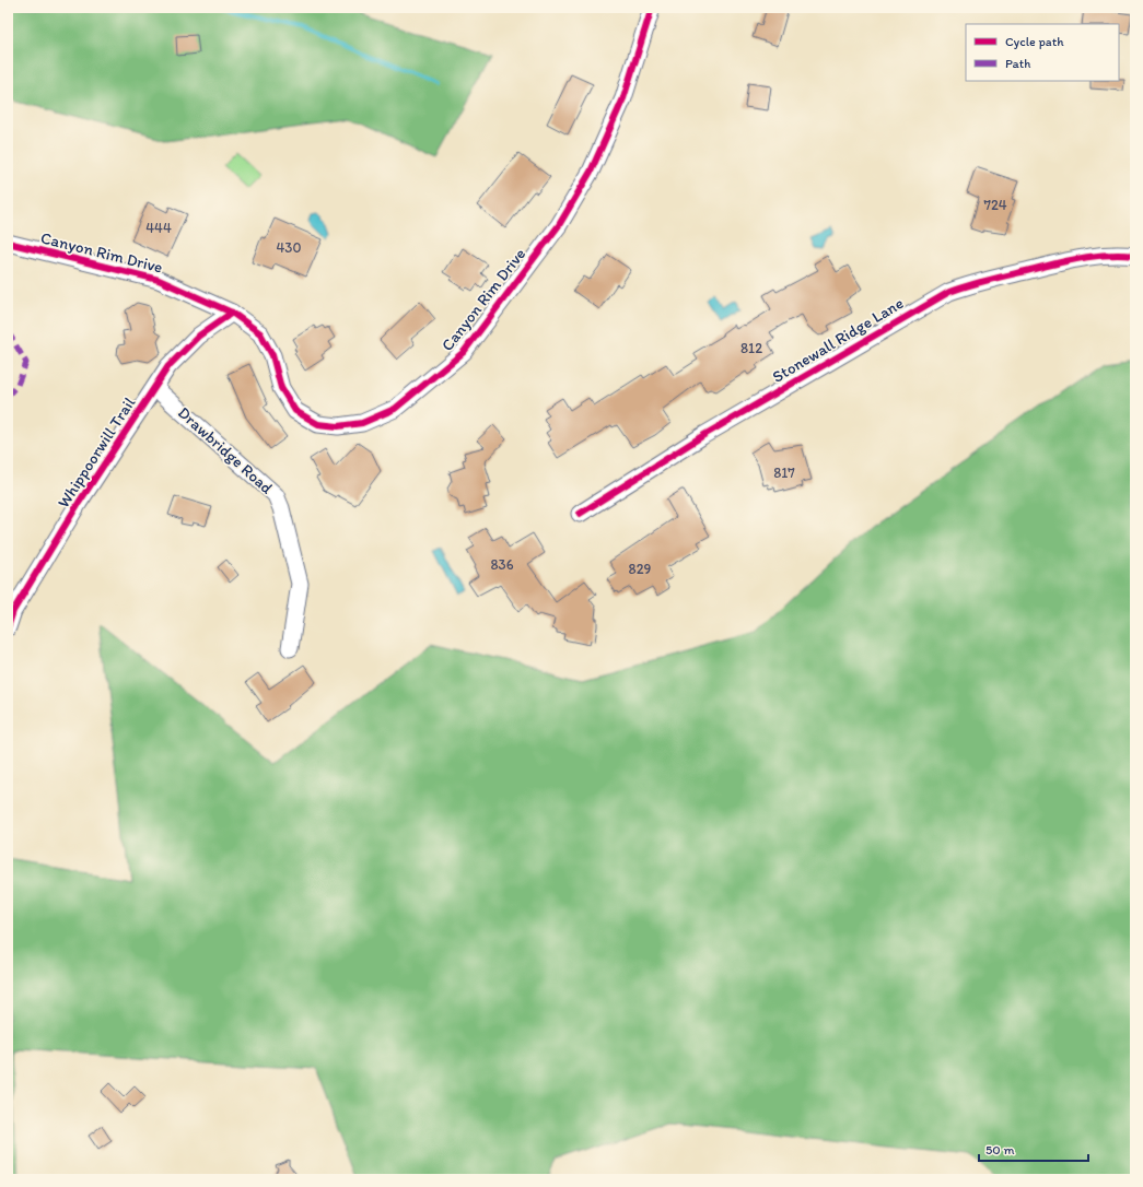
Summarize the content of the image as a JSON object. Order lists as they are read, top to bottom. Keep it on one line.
{"streets":{"street":["Canyon Rim Drive","Stonewall Ridge Lane","Drawbridge Road","Whippoorwill Trail"]},"crossings":[["Canyon Rim Drive","Whippoorwill Trail"],["Drawbridge Road","Whippoorwill Trail"]],"house_numbers":["724","444","430","812","817","836","829"],"legend":["Cycle path","Path"],"scale_bar":"50 m"}
